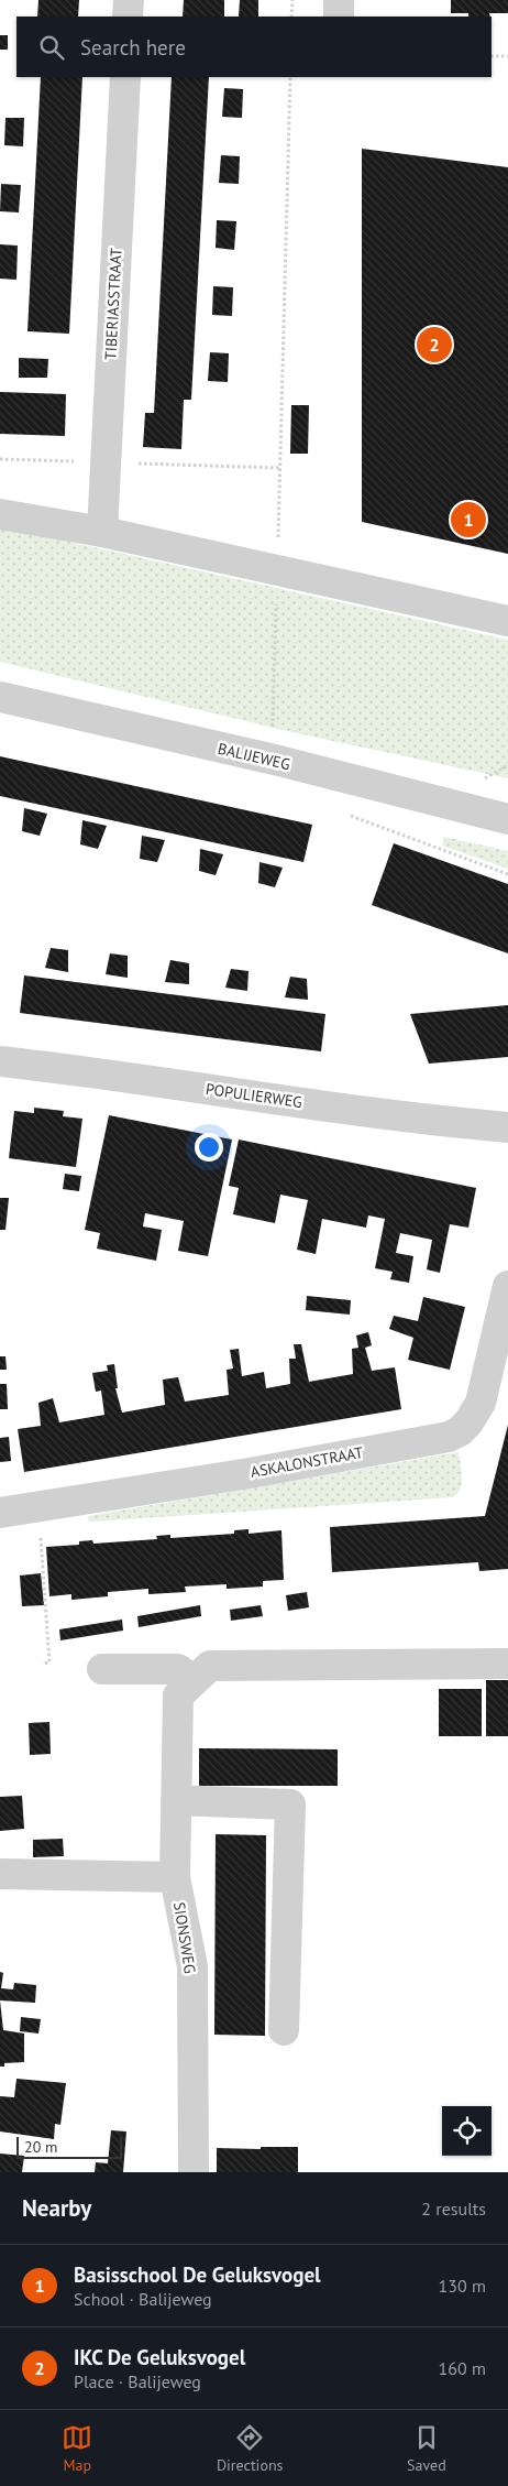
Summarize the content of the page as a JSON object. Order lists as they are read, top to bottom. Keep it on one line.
{"streets":{"street":["TIBERIASSTRAAT","BALIJEWEG","POPULIERWEG","ASKALONSTRAAT","SIONSWEG"]},"scale_bar":"20 m","page":{"search":"Search here","pins":["2","1"],"scale":"20 m","heading":["Nearby","2 results"],"list":[{"mark":"1","name":"Basisschool De Geluksvogel","note":"School · Balijeweg","value":"130 m"},{"mark":"2","name":"IKC De Geluksvogel","note":"Place · Balijeweg","value":"160 m"}],"nav":["Map","Directions","Saved"]}}
